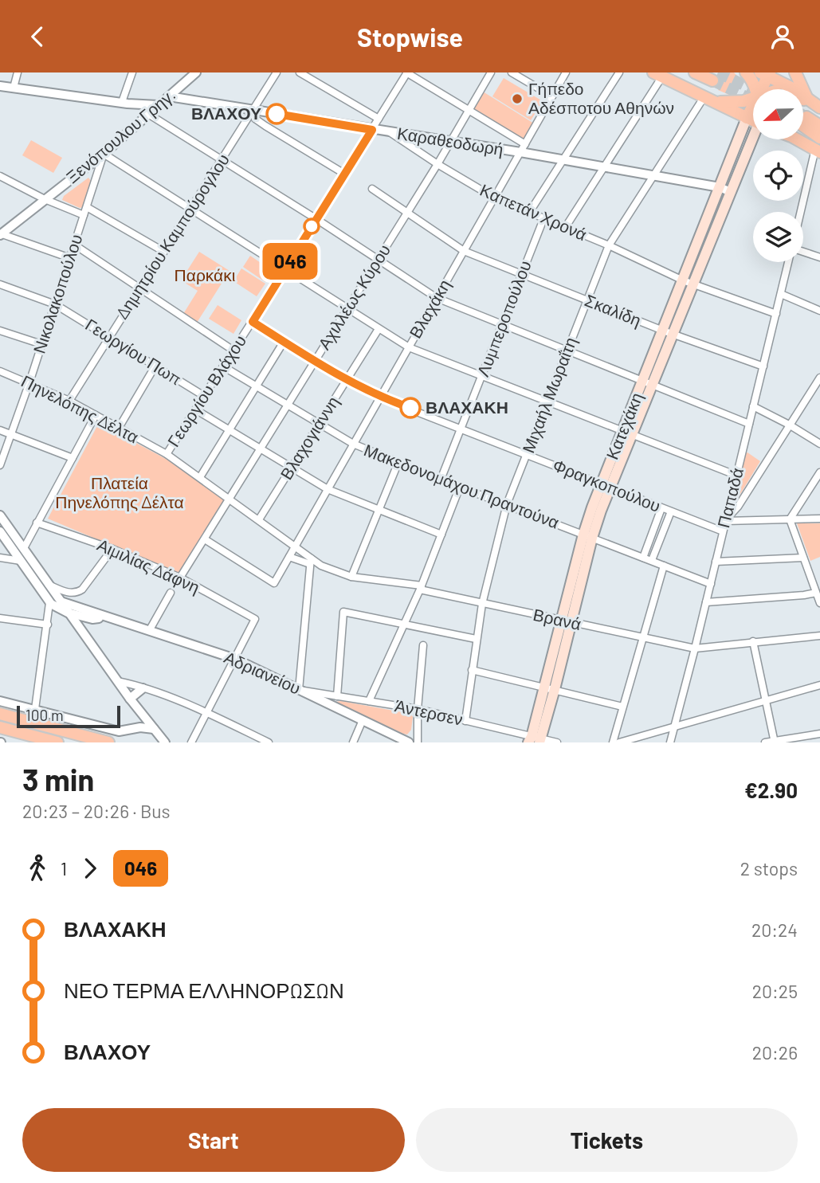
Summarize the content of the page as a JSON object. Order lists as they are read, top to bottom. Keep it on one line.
{"streets":{"main road":["Κατεχάκη"],"street":["Ξενόπουλου Γρηγ.","Καραθεοδωρή","Καπετάν Χρονά","Δημητρίου Καμπούρογλου","Νικολακοπούλου","Αχιλλέως Κύρου","Βλαχάκη","Σκαλίδη","Λυμπεροπούλου","Γεωργίου Πωπ","Γεωργίου Βλάχου","Μιχαήλ Μωραΐτη","Πηνελόπης Δέλτα","Βλαχογιάννη","Φραγκοπούλου","Μακεδονομάχου Πραντούνα","Παπαδά","Αιμιλίας Δάφνη","Βρανά","Αδριανείου","Άντερσεν"]},"crossings":[["Ξενόπουλου Γρηγ.","Καραθεοδωρή"],["Ξενόπουλου Γρηγ.","Νικολακοπούλου"],["Καραθεοδωρή","Καπετάν Χρονά"],["Καραθεοδωρή","Δημητρίου Καμπούρογλου"],["Καραθεοδωρή","Αχιλλέως Κύρου"],["Καραθεοδωρή","Βλαχάκη"],["Καραθεοδωρή","Γεωργίου Βλάχου"],["Καραθεοδωρή","Μιχαήλ Μωραΐτη"],["Καραθεοδωρή","Κατεχάκη"],["Καπετάν Χρονά","Αχιλλέως Κύρου"],["Καπετάν Χρονά","Βλαχάκη"],["Καπετάν Χρονά","Λυμπεροπούλου"],["Καπετάν Χρονά","Μιχαήλ Μωραΐτη"],["Καπετάν Χρονά","Κατεχάκη"],["Δημητρίου Καμπούρογλου","Γεωργίου Πωπ"],["Δημητρίου Καμπούρογλου","Πηνελόπης Δέλτα"],["Νικολακοπούλου","Γεωργίου Πωπ"],["Νικολακοπούλου","Πηνελόπης Δέλτα"],["Αχιλλέως Κύρου","Βλαχάκη"],["Αχιλλέως Κύρου","Σκαλίδη"],["Αχιλλέως Κύρου","Πηνελόπης Δέλτα"],["Αχιλλέως Κύρου","Φραγκοπούλου"],["Αχιλλέως Κύρου","Μακεδονομάχου Πραντούνα"],["Αχιλλέως Κύρου","Αιμιλίας Δάφνη"],["Βλαχάκη","Σκαλίδη"],["Βλαχάκη","Πηνελόπης Δέλτα"],["Βλαχάκη","Φραγκοπούλου"],["Βλαχάκη","Μακεδονομάχου Πραντούνα"],["Βλαχάκη","Βρανά"],["Σκαλίδη","Λυμπεροπούλου"],["Σκαλίδη","Μιχαήλ Μωραΐτη"],["Σκαλίδη","Κατεχάκη"],["Σκαλίδη","Παπαδά"],["Λυμπεροπούλου","Φραγκοπούλου"],["Λυμπεροπούλου","Μακεδονομάχου Πραντούνα"],["Γεωργίου Πωπ","Γεωργίου Βλάχου"],["Γεωργίου Βλάχου","Πηνελόπης Δέλτα"],["Γεωργίου Βλάχου","Φραγκοπούλου"],["Γεωργίου Βλάχου","Μακεδονομάχου Πραντούνα"],["Μιχαήλ Μωραΐτη","Φραγκοπούλου"],["Μιχαήλ Μωραΐτη","Μακεδονομάχου Πραντούνα"],["Μιχαήλ Μωραΐτη","Βρανά"],["Μιχαήλ Μωραΐτη","Άντερσεν"],["Πηνελόπης Δέλτα","Βλαχογιάννη"],["Πηνελόπης Δέλτα","Βρανά"],["Κατεχάκη","Φραγκοπούλου"],["Κατεχάκη","Μακεδονομάχου Πραντούνα"],["Κατεχάκη","Βρανά"],["Κατεχάκη","Άντερσεν"],["Βλαχογιάννη","Φραγκοπούλου"],["Βλαχογιάννη","Μακεδονομάχου Πραντούνα"],["Φραγκοπούλου","Παπαδά"],["Μακεδονομάχου Πραντούνα","Παπαδά"],["Παπαδά","Βρανά"],["Αιμιλίας Δάφνη","Αδριανείου"],["Αδριανείου","Άντερσεν"]],"parks":["Παρκάκι","Πλατεία Πηνελόπης Δέλτα"],"places":["Γήπεδο Αδέσποτου Αθηνών","ΒΛΑΧΟΥ","ΒΛΑΧΑΚΗ"],"lines":["bus line 046"],"scale_bar":"100 m","north":"left","page":{"header":"Stopwise","on_map":"046","scale":"100 m","heading":["3 min","20:23 – 20:26 · Bus","€2.90"],"legs":["1","046","2 stops"],"list":[{"name":"ΒΛΑΧΑΚΗ","value":"20:24"},{"name":"ΝΕΟ ΤΕΡΜΑ ΕΛΛΗΝΟΡΩΣΩΝ","value":"20:25"},{"name":"ΒΛΑΧΟΥ","value":"20:26"}],"buttons":["Start","Tickets"]}}
